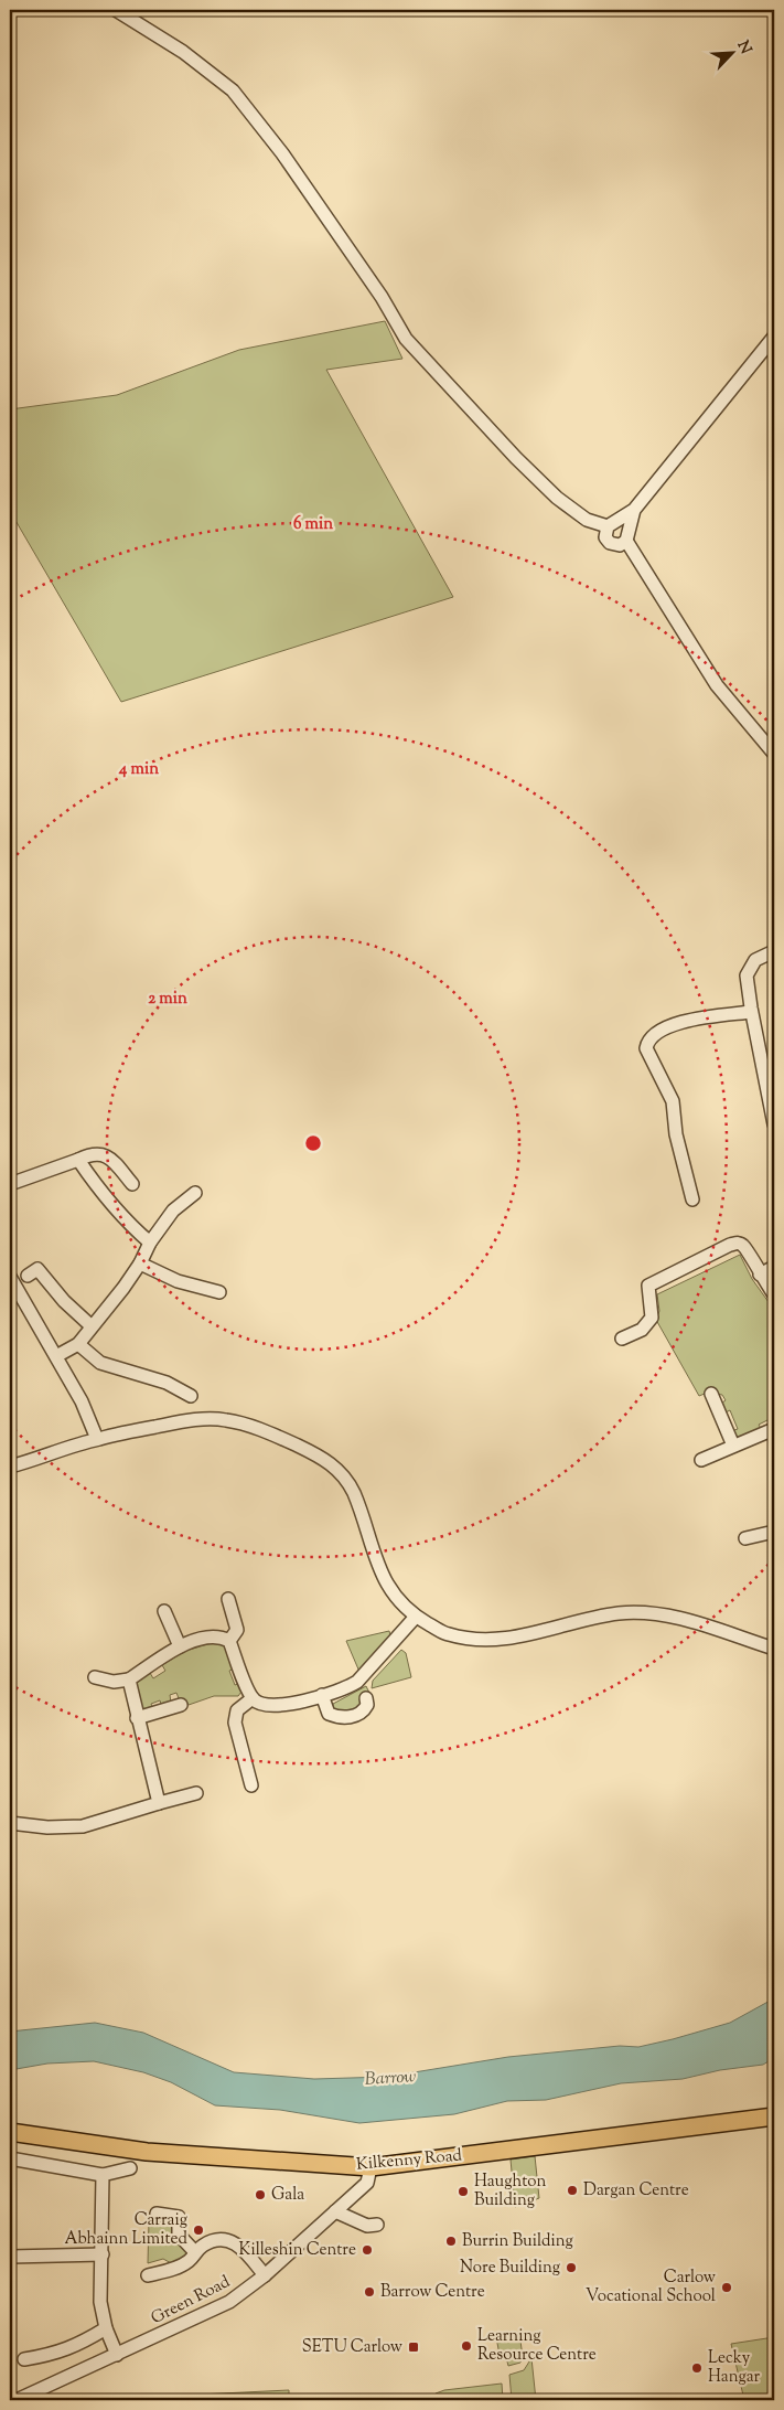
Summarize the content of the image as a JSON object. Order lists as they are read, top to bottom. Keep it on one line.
{"streets":{"main road":["Kilkenny Road"],"street":["Green Road"]},"crossings":[["Kilkenny Road","Green Road"]],"water":["Barrow"],"places":{"other":["Dargan Centre","Haughton Building","Gala","Carraig Abhainn Limited","Burrin Building","Killeshin Centre","Nore Building","Carlow Vocational School","Barrow Centre","Learning Resource Centre","Lecky Hangar"],"transit":["SETU Carlow"]},"north":"top right","rings":["6 min","4 min","2 min"]}
